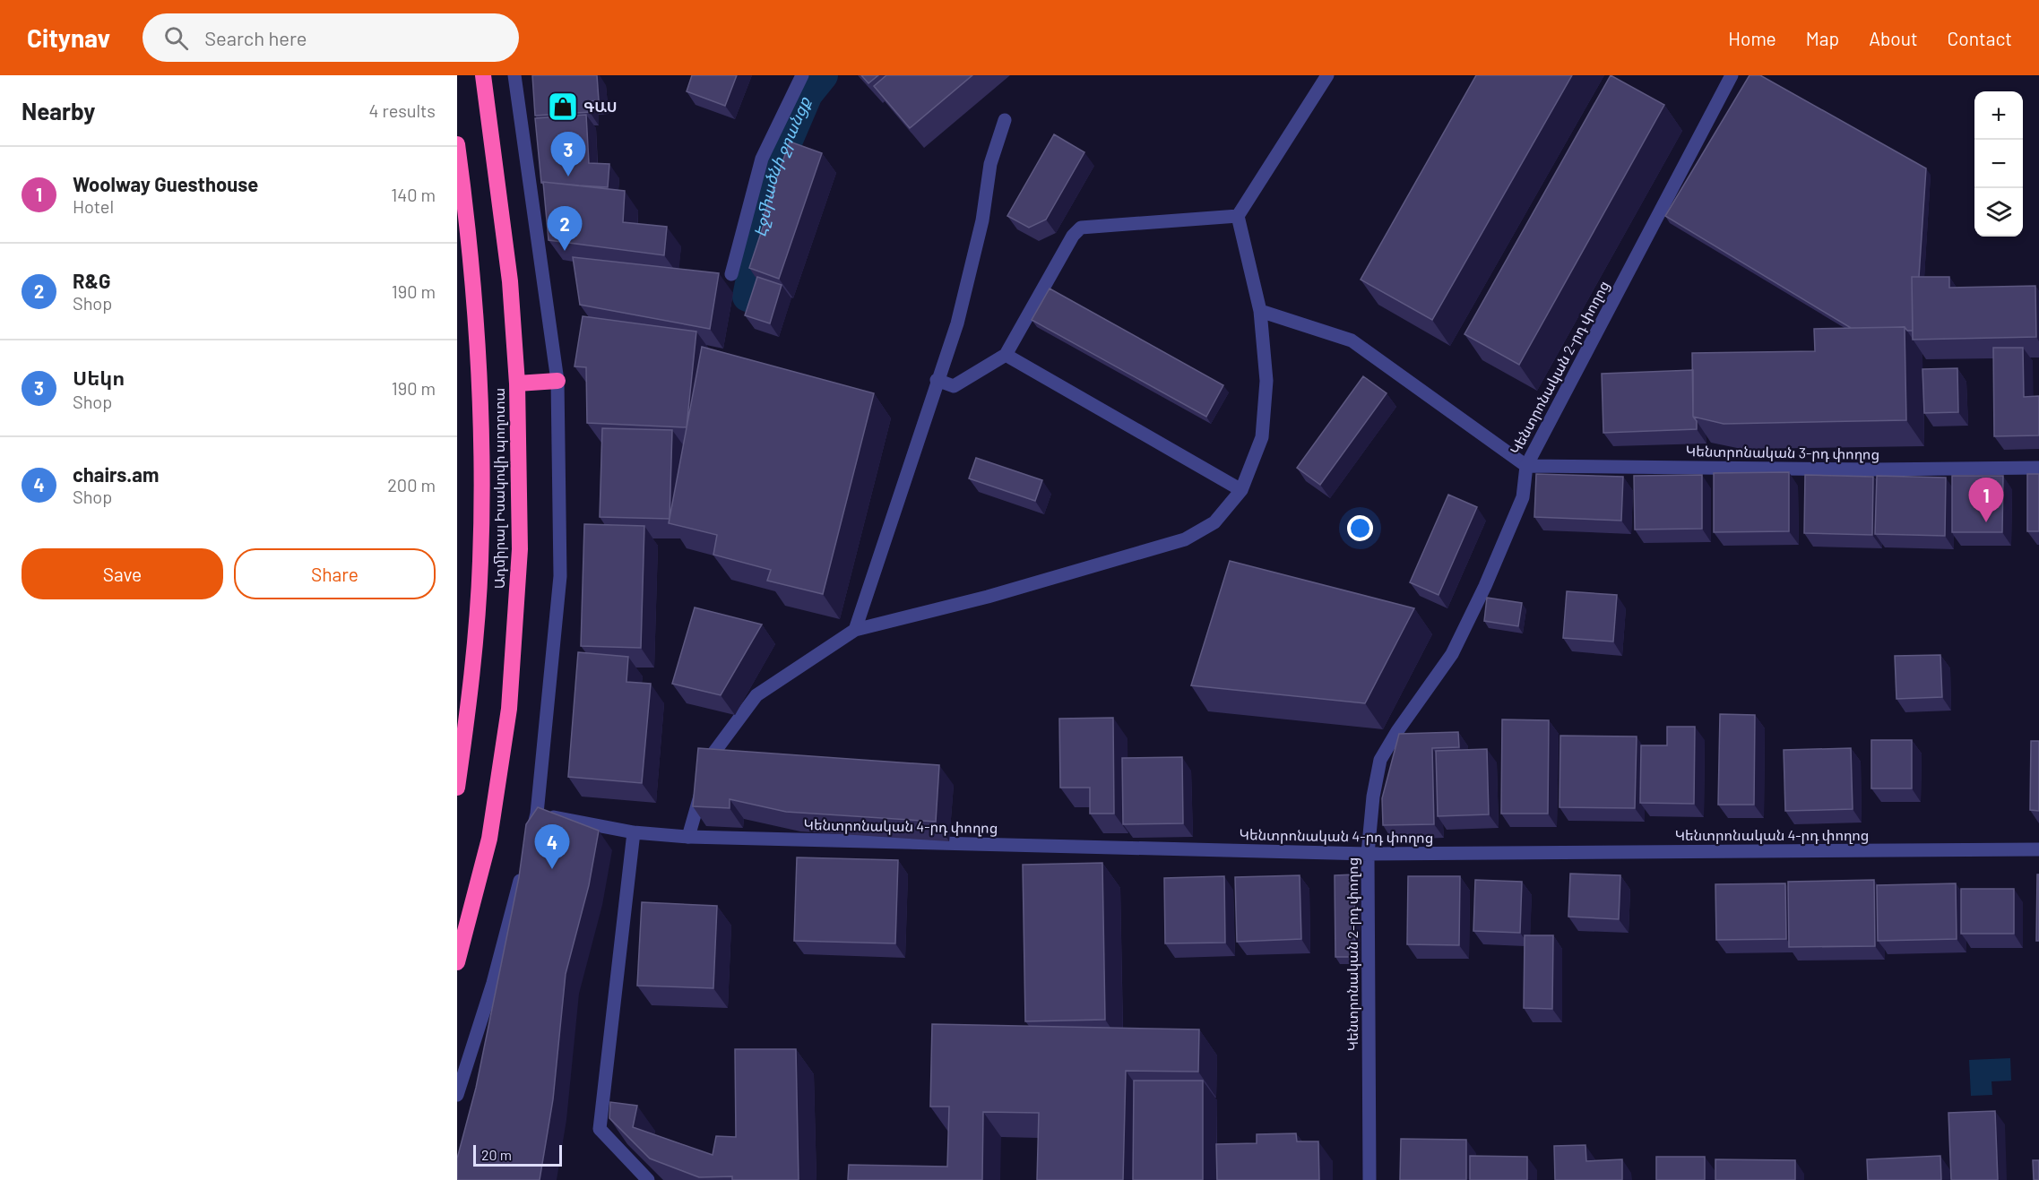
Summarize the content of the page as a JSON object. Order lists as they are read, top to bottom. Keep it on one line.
{"streets":{"highway":["Ադմիրալ Իսակովի պողոտա"],"street":["Կենտրոնական 2-րդ փողոց","Կենտրոնական 3-րդ փողոց","Կենտրոնական 4-րդ փողոց"]},"crossings":[["Կենտրոնական 2-րդ փողոց","Կենտրոնական 3-րդ փողոց"],["Կենտրոնական 2-րդ փողոց","Կենտրոնական 4-րդ փողոց"]],"water":["Էջմիածնի ջրանցք"],"places":{"shop":["ԳԱՍ"]},"scale_bar":"20 m","page":{"header":"Citynav","search":"Search here","nav":["Home","Map","About","Contact"],"heading":["Nearby","4 results"],"map_buttons":["+","−"],"pins":["3","2","1","4"],"list":[{"mark":"1","name":"Woolway Guesthouse","note":"Hotel","value":"140 m"},{"mark":"2","name":"R&G","note":"Shop","value":"190 m"},{"mark":"3","name":"Սեկո","note":"Shop","value":"190 m"},{"mark":"4","name":"chairs.am","note":"Shop","value":"200 m"}],"buttons":["Save","Share"],"scale":"20 m"}}
